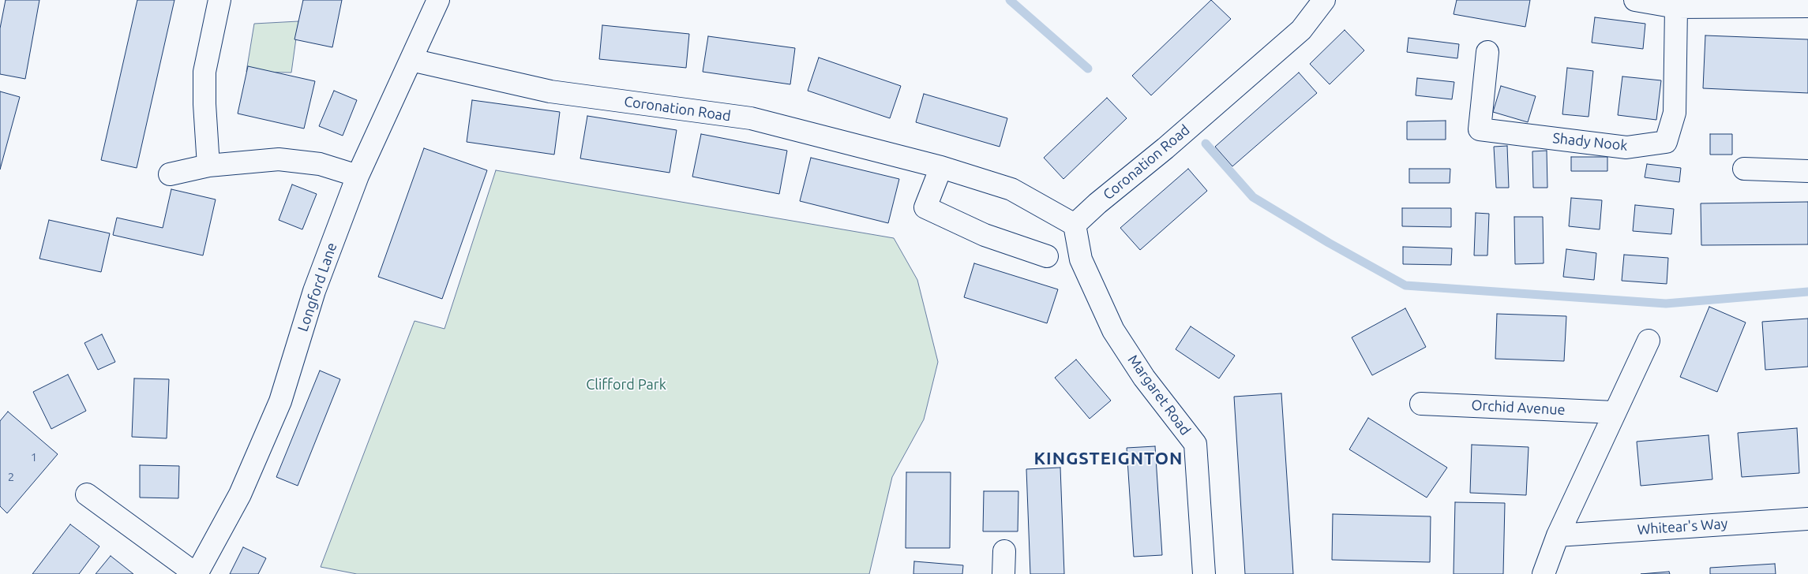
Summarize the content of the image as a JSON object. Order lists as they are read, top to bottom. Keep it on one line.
{"streets":{"street":["Coronation Road","Shady Nook","Longford Lane","Margaret Road","Orchid Avenue","Whitear's Way"]},"crossings":[["Coronation Road","Longford Lane"],["Coronation Road","Margaret Road"]],"districts":["KINGSTEIGNTON"],"parks":["Clifford Park"],"house_numbers":["1","2"]}
